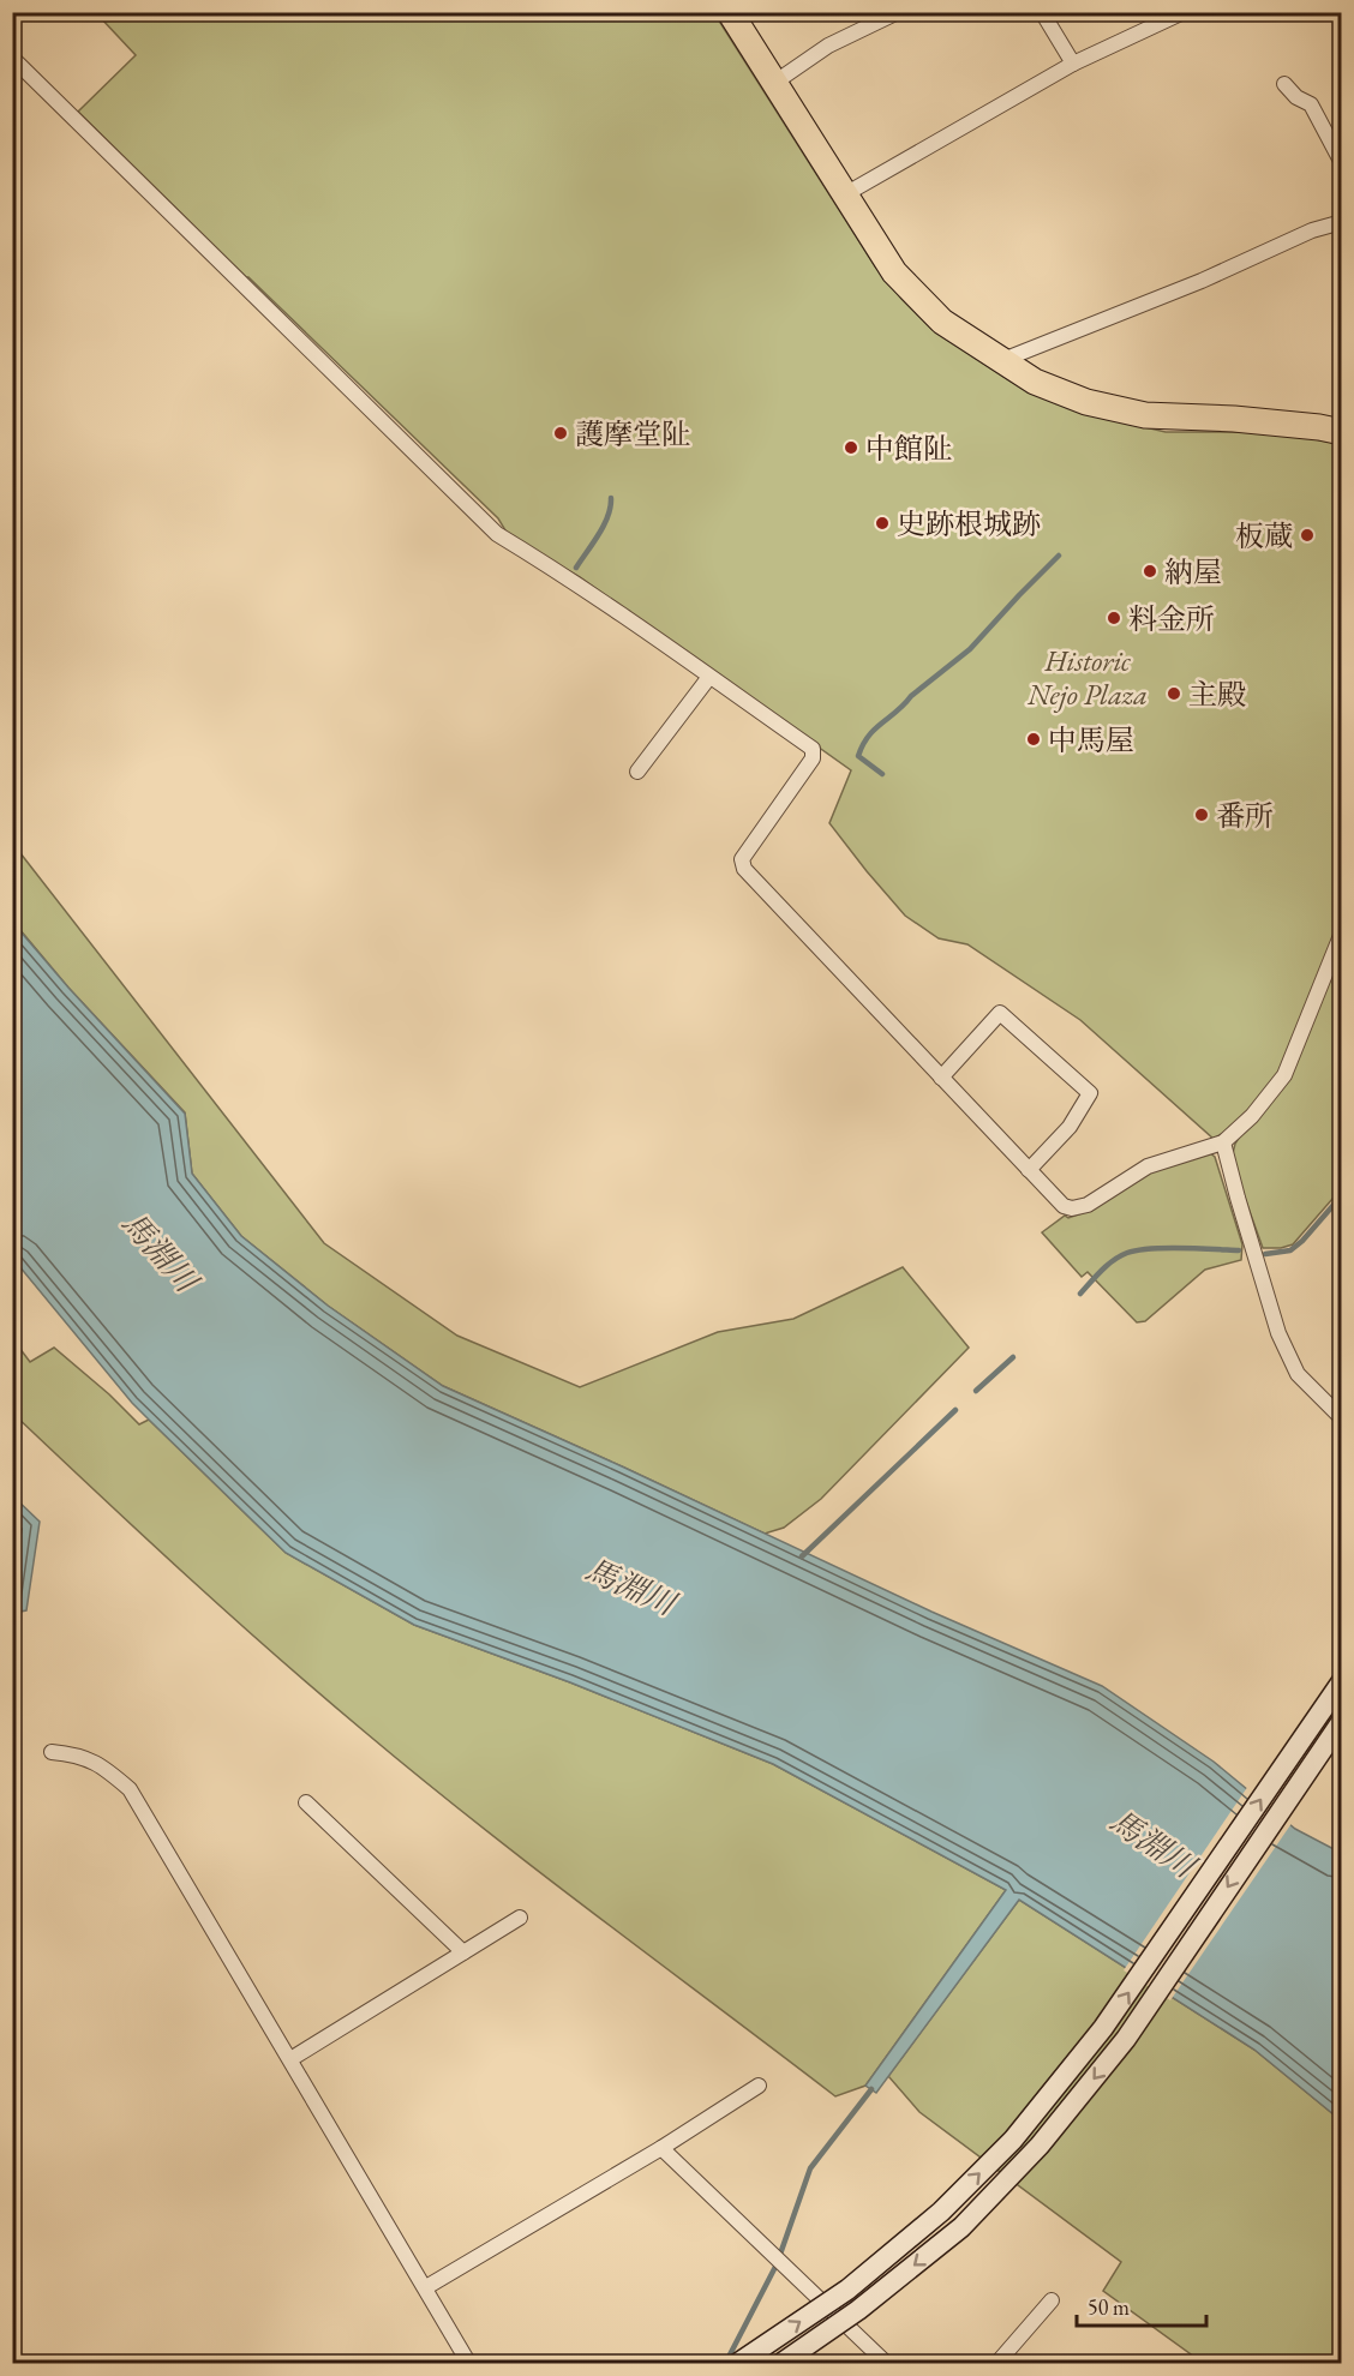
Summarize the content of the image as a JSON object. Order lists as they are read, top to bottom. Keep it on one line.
{"water":["馬淵川"],"parks":["Historic Nejo Plaza"],"places":["護摩堂阯","中館阯","史跡根城跡","板蔵","納屋","料金所","主殿","中馬屋","番所"],"scale_bar":"50 m"}
